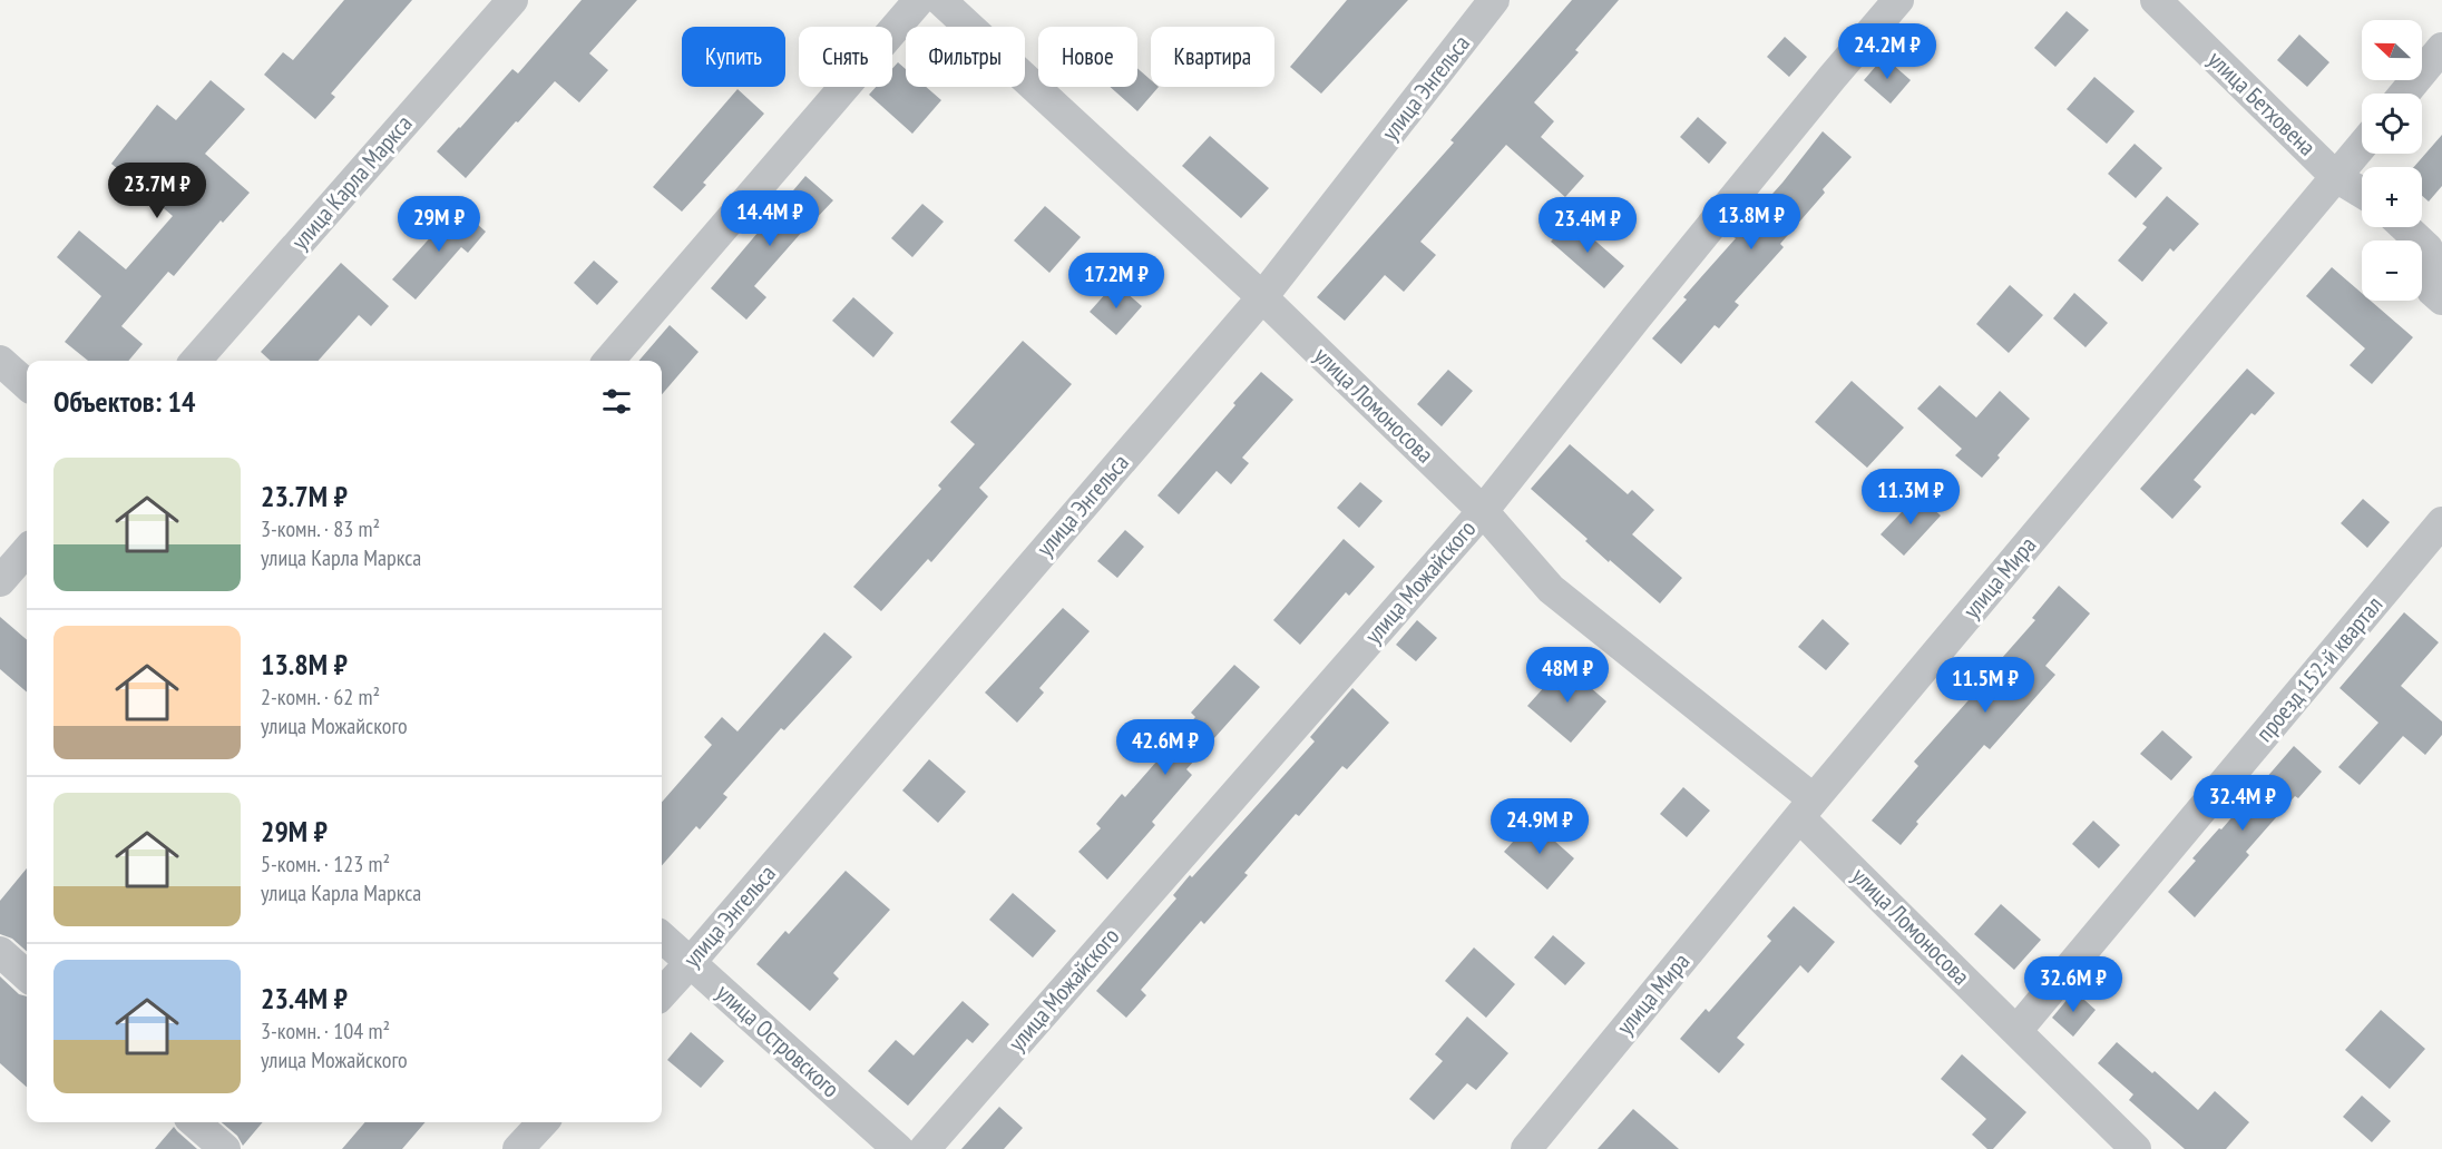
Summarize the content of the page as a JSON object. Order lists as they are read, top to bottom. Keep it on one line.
{"streets":{"street":["улица Энгельса","улица Бетховена","улица Карла Маркса","улица Ломоносова","улица Мира","улица Можайского","проезд 152-й квартал","улица Островского"]},"crossings":[["улица Энгельса","улица Ломоносова"],["улица Энгельса","улица Островского"],["улица Бетховена","улица Мира"],["улица Ломоносова","улица Мира"],["улица Ломоносова","улица Можайского"],["улица Ломоносова","проезд 152-й квартал"]],"north":"left","page":{"map_buttons":["+","−"],"price":["24.2M ₽","23.7M ₽","14.4M ₽","13.8M ₽","29M ₽","23.4M ₽","17.2M ₽","11.3M ₽","48M ₽","11.5M ₽","42.6M ₽","32.4M ₽","24.9M ₽","32.6M ₽"],"chip":["Купить","Снять","Фильтры","Новое","Квартира"],"heading":"Объектов: 14","list":[{"name":"23.7M ₽","note":"3-комн. · 83 m² · улица Карла Маркса"},{"name":"13.8M ₽","note":"2-комн. · 62 m² · улица Можайского"},{"name":"29M ₽","note":"5-комн. · 123 m² · улица Карла Маркса"},{"name":"23.4M ₽","note":"3-комн. · 104 m² · улица Можайского"}]}}
